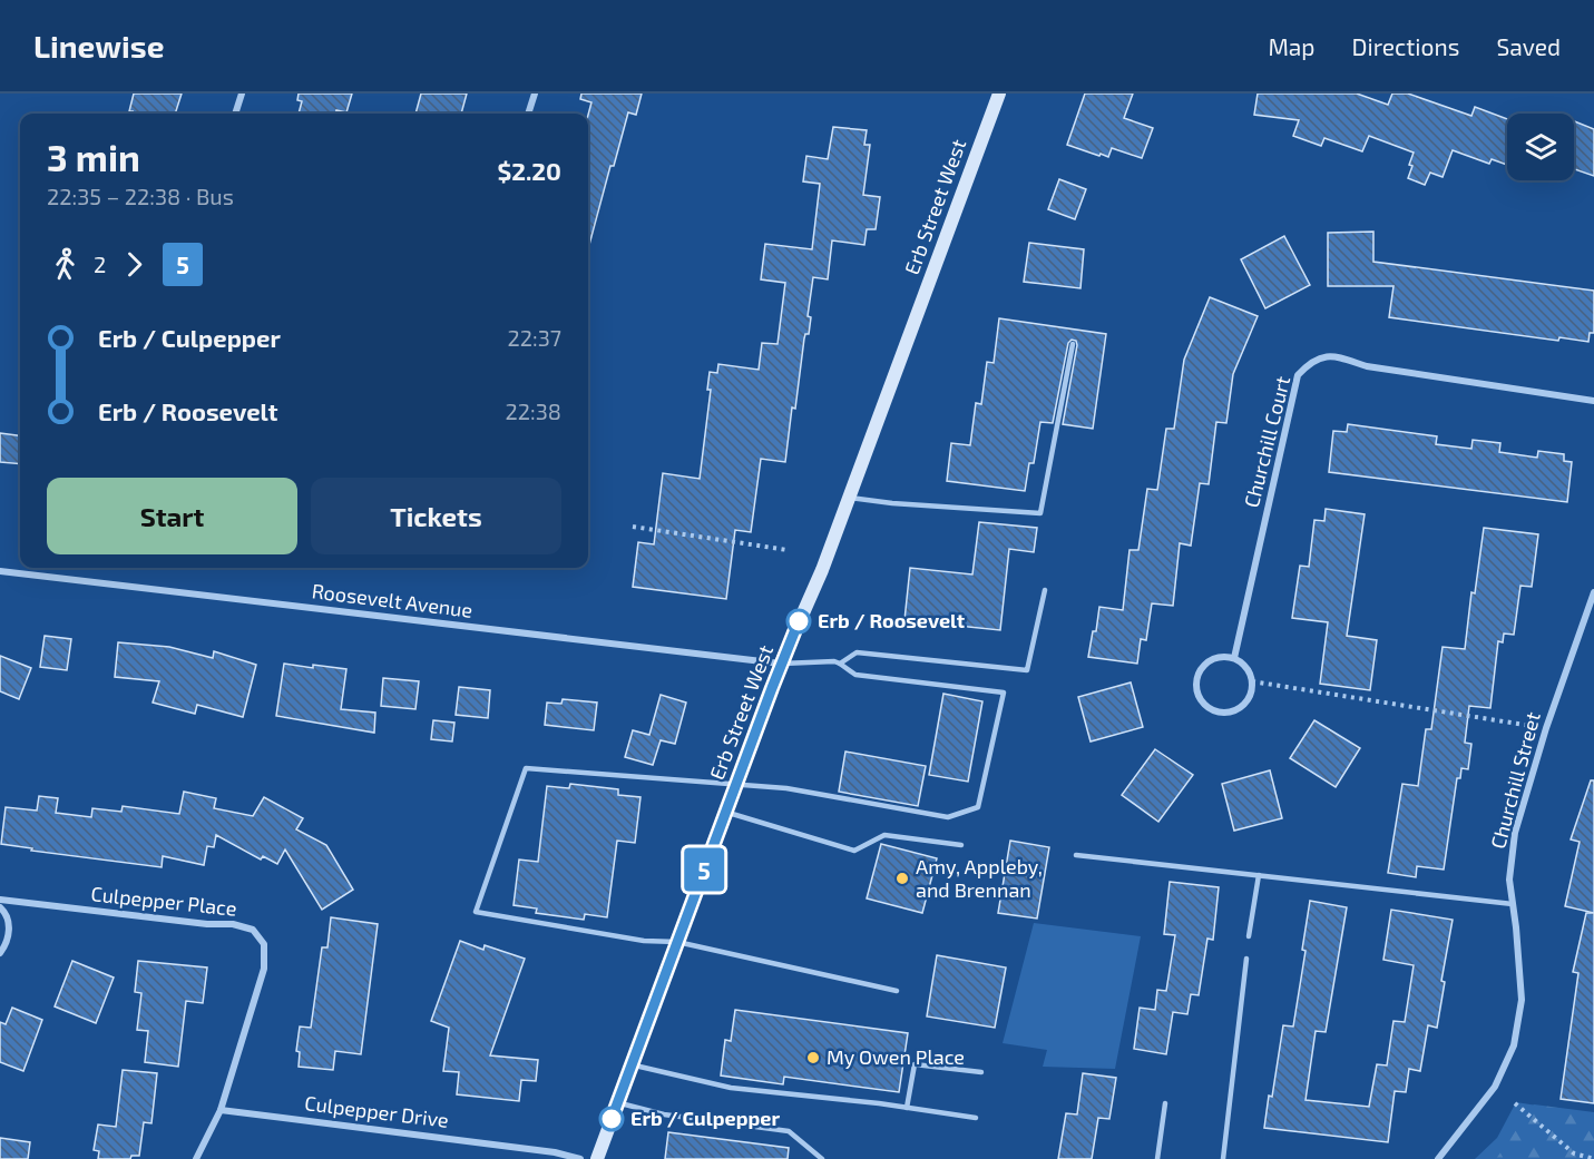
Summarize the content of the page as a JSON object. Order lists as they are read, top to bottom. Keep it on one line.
{"streets":{"main road":["Erb Street West"],"street":["Churchill Court","Roosevelt Avenue","Churchill Street","Culpepper Place","Culpepper Drive"]},"crossings":[["Erb Street West","Roosevelt Avenue"],["Culpepper Place","Culpepper Drive"]],"places":["Erb / Roosevelt","Amy, Appleby, and Brennan","My Owen Place","Erb / Culpepper"],"lines":["bus line 5"],"page":{"header":"Linewise","nav":["Map","Directions","Saved"],"on_map":"5","heading":["3 min","22:35 – 22:38 · Bus","$2.20"],"legs":["2","5"],"list":[{"name":"Erb / Culpepper","value":"22:37"},{"name":"Erb / Roosevelt","value":"22:38"}],"buttons":["Start","Tickets"]}}
